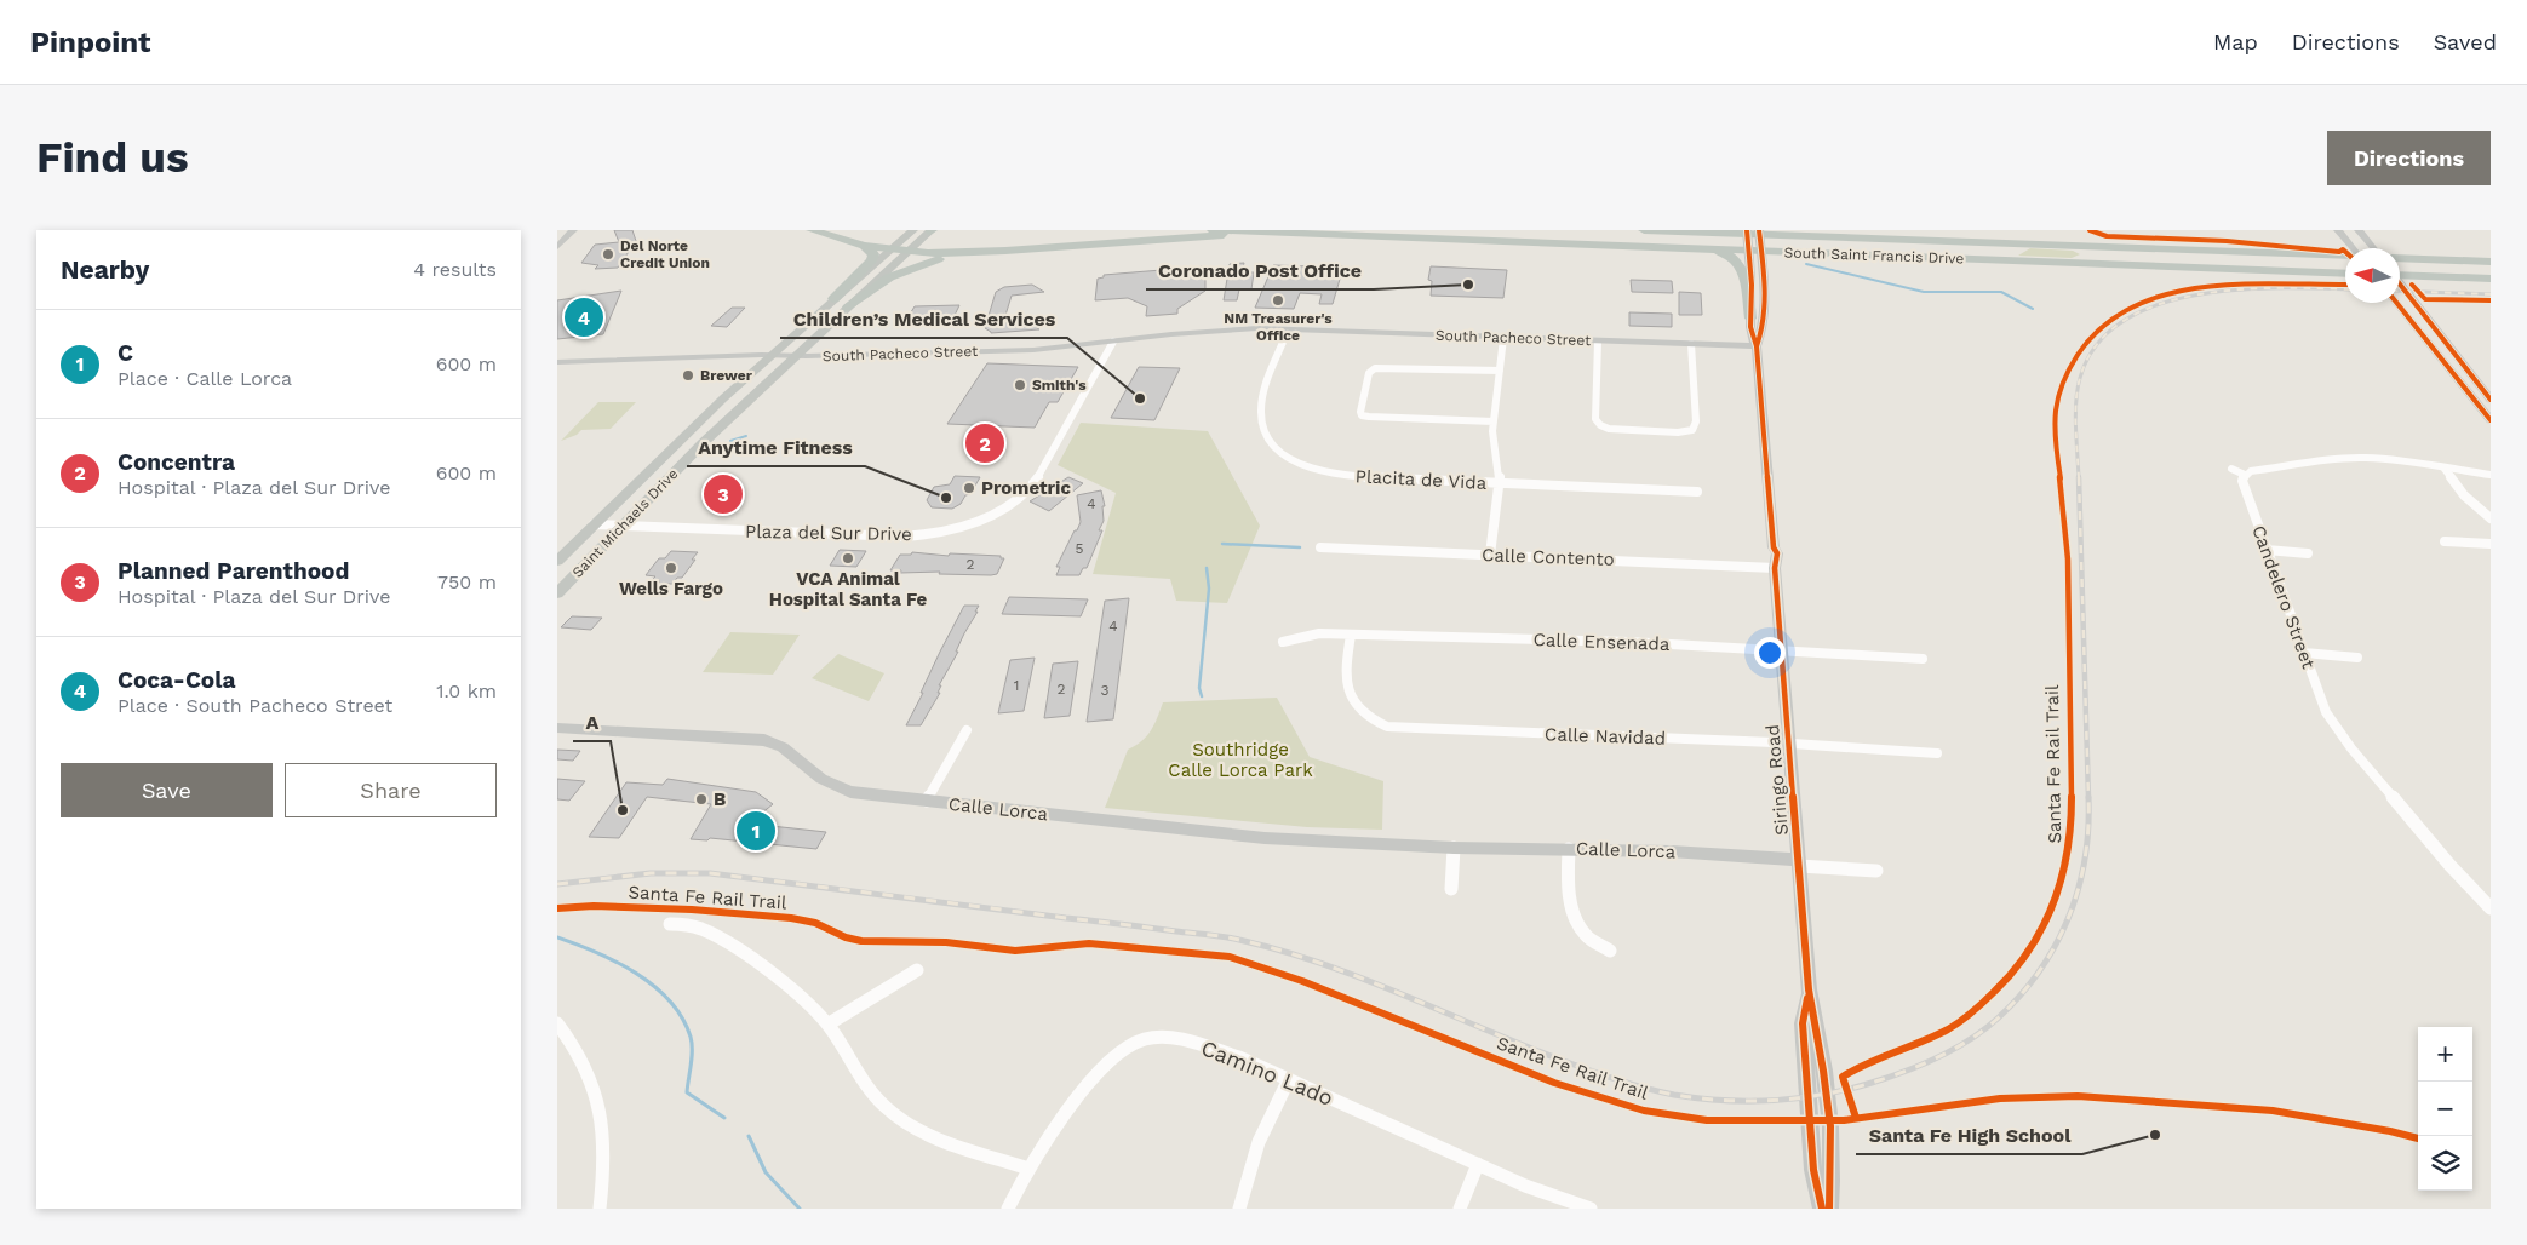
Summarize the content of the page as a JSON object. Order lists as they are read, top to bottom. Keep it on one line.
{"streets":{"highway":["South Saint Francis Drive"],"main road":["Saint Michaels Drive"],"street":["South Pacheco Street","Placita de Vida","Plaza del Sur Drive","Calle Contento","Candelero Street","Calle Ensenada","Calle Navidad","Siringo Road","Calle Lorca","Camino Lado"],"cycle path":["Santa Fe Rail Trail"]},"crossings":[["South Saint Francis Drive","Siringo Road"],["South Pacheco Street","Placita de Vida"],["South Pacheco Street","Saint Michaels Drive"],["South Pacheco Street","Plaza del Sur Drive"],["South Pacheco Street","Siringo Road"],["Saint Michaels Drive","Plaza del Sur Drive"],["Calle Contento","Siringo Road"],["Calle Ensenada","Calle Navidad"],["Calle Ensenada","Siringo Road"],["Calle Navidad","Siringo Road"],["Siringo Road","Calle Lorca"]],"parks":["Southridge Calle Lorca Park"],"places":["Del Norte Credit Union","Coronado Post Office","NM Treasurer's Office","Brewer","Smith's","Children’s Medical Services","Prometric","Anytime Fitness","VCA Animal Hospital Santa Fe","Wells Fargo","B","A","Santa Fe High School"],"house_numbers":["4","5","2","4","1","2","3"],"north":"left","page":{"header":"Pinpoint","nav":["Map","Directions","Saved"],"buttons":["Directions",["Save","Share"]],"title":"Find us","heading":["Nearby","4 results"],"pins":["4","2","3","1"],"list":[{"mark":"1","name":"C","note":"Place · Calle Lorca","value":"600 m"},{"mark":"2","name":"Concentra","note":"Hospital · Plaza del Sur Drive","value":"600 m"},{"mark":"3","name":"Planned Parenthood","note":"Hospital · Plaza del Sur Drive","value":"750 m"},{"mark":"4","name":"Coca-Cola","note":"Place · South Pacheco Street","value":"1.0 km"}],"map_buttons":["+","−"]}}
